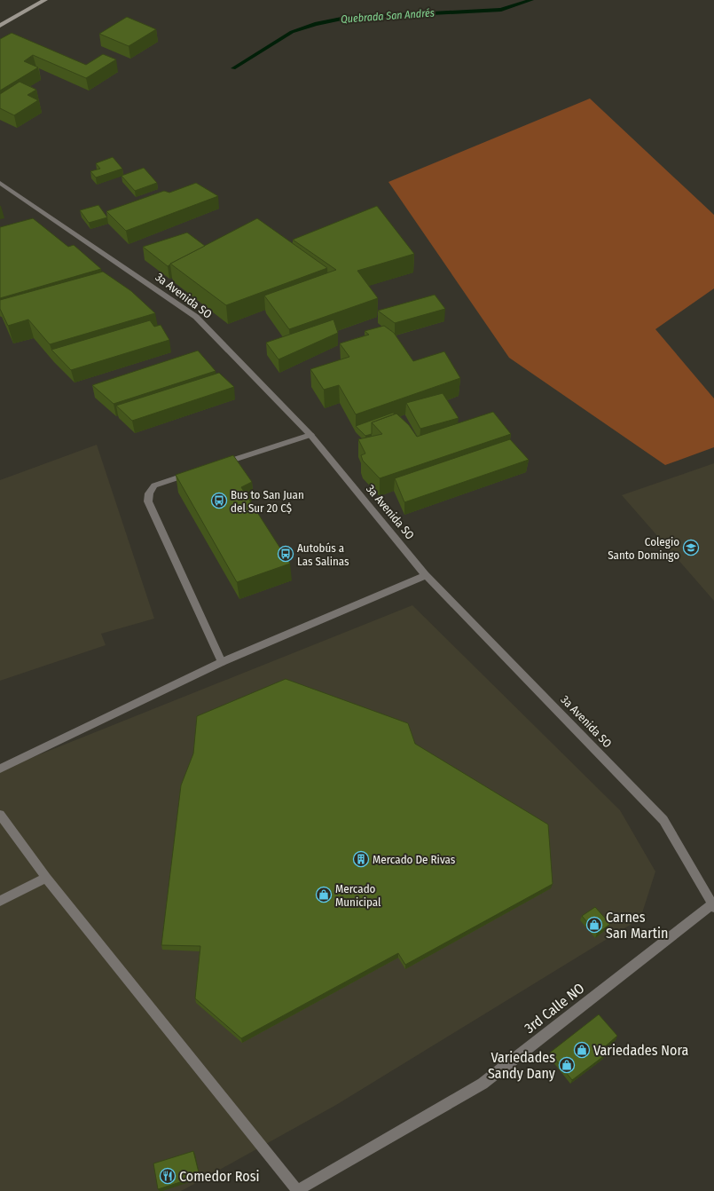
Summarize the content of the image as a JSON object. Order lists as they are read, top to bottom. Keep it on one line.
{"streets":{"street":["3a Avenida SO","3rd Calle NO"]},"crossings":[["3a Avenida SO","3rd Calle NO"]],"water":["Quebrada San Andrés"],"places":{"bus stop":["Bus to San Juan del Sur 20 C$","Autobús a Las Salinas"],"school or university":["Colegio Santo Domingo"],"building":["Mercado De Rivas"],"shop":["Mercado Municipal","Carnes San Martin","Variedades Nora","Variedades Sandy Dany"],"restaurant":["Comedor Rosi"]}}
